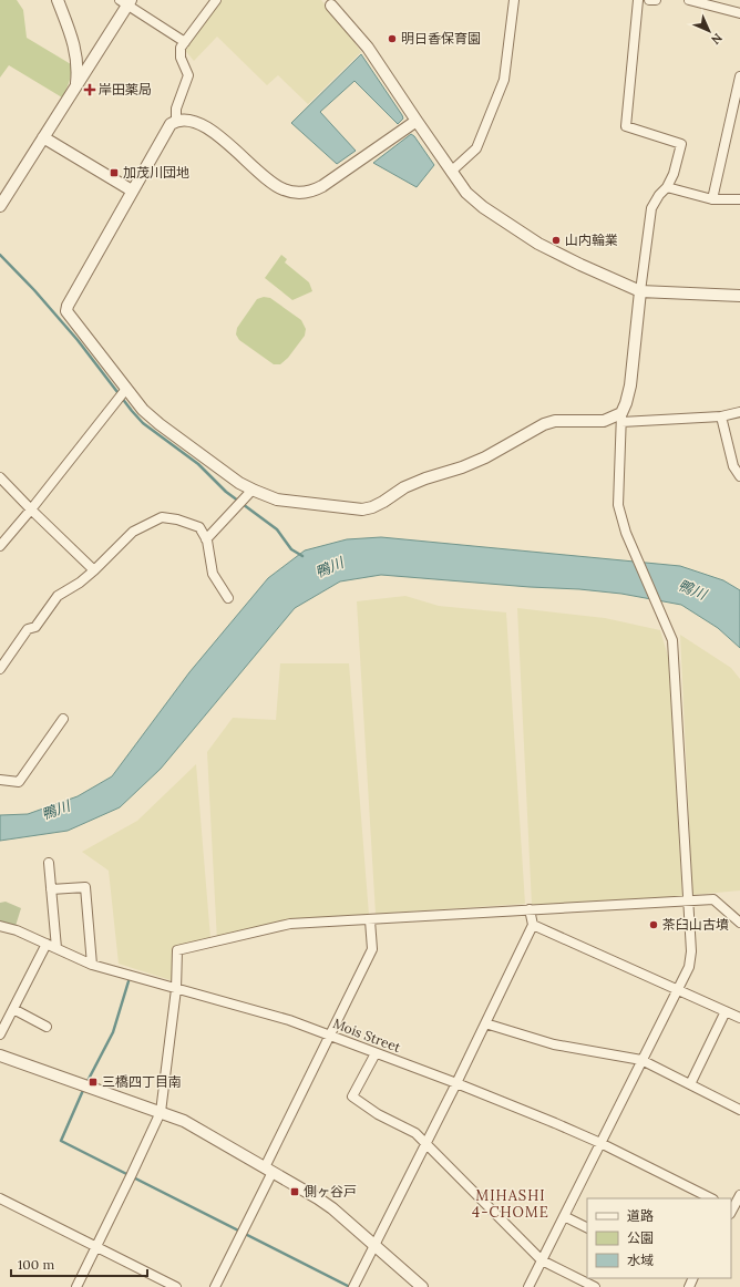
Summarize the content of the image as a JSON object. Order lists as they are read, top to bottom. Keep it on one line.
{"streets":{"street":["Mois Street"]},"districts":["MIHASHI 4-CHOME"],"water":["鴨川"],"places":{"other":["明日香保育園","山内輪業","茶臼山古墳"],"health":["岸田薬局"],"transit":["加茂川団地","三橋四丁目南","側ヶ谷戸"]},"legend":["道路","公園","水域"],"scale_bar":"100 m","north":"bottom right"}
